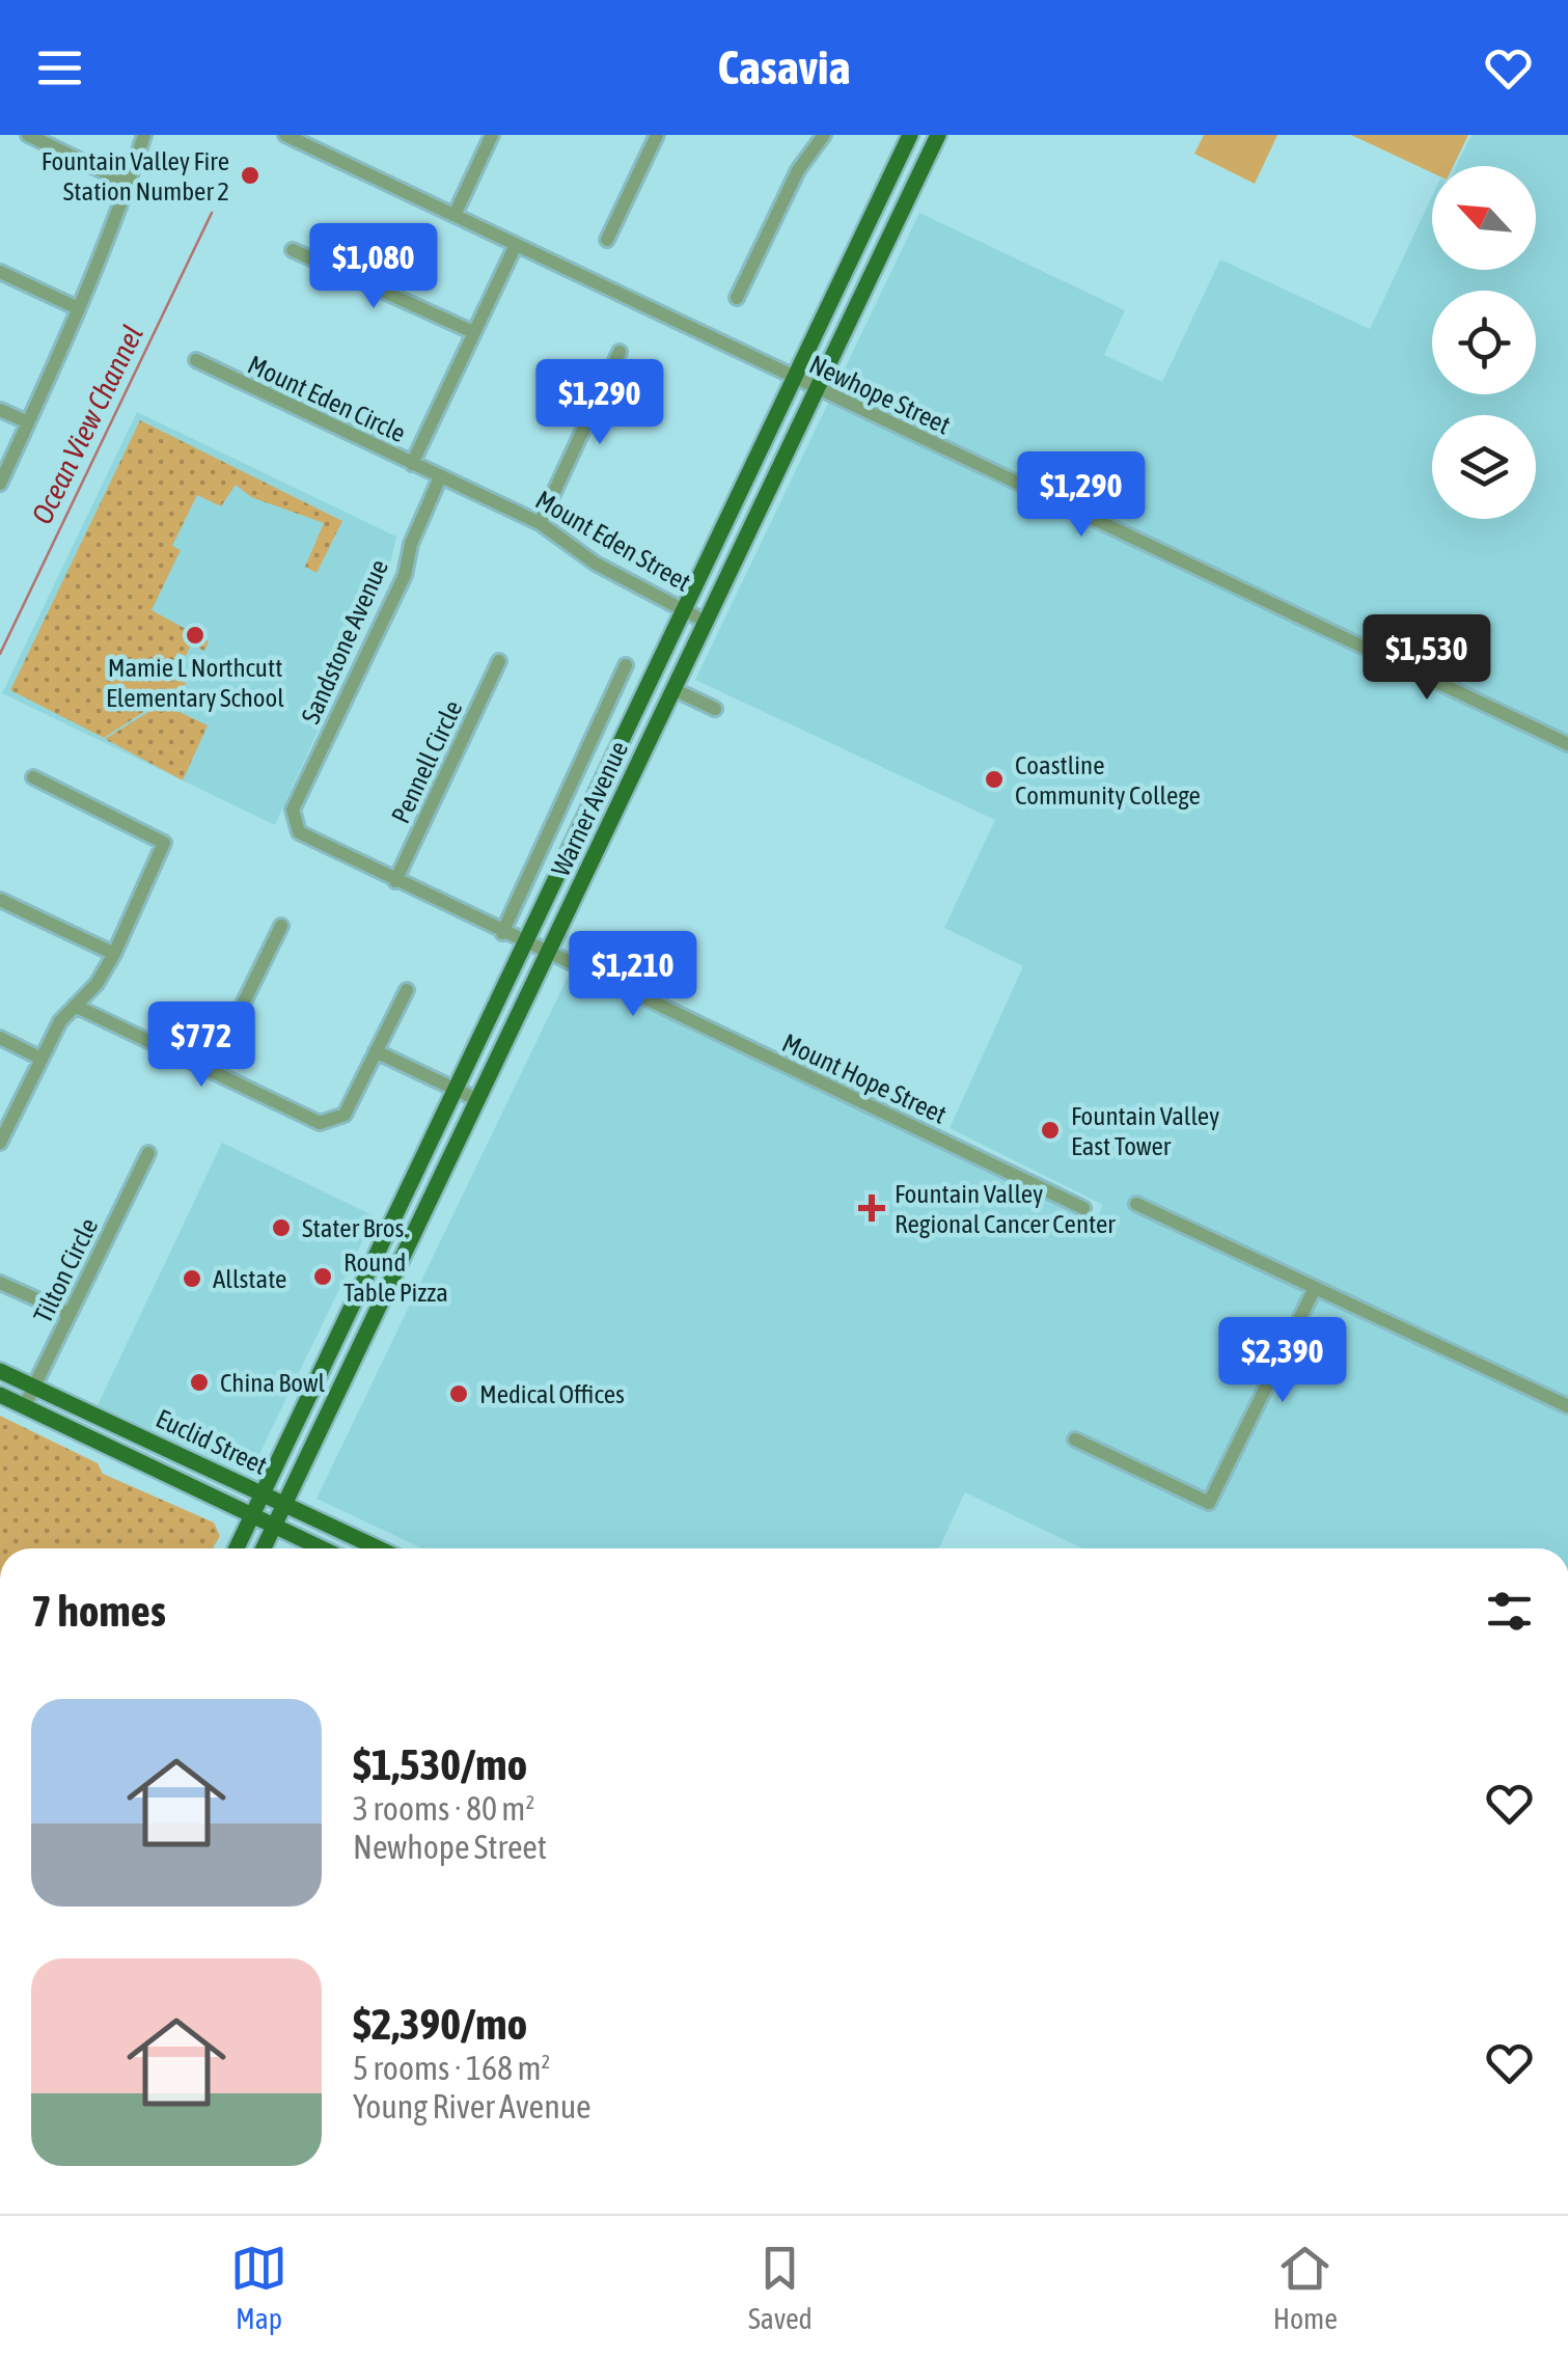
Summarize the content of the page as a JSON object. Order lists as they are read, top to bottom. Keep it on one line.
{"streets":{"main road":["Warner Avenue","Euclid Street"],"street":["Newhope Street","Mount Eden Circle","Mount Eden Street","Sandstone Avenue","Pennell Circle","Mount Hope Street","Tilton Circle"]},"crossings":[["Newhope Street","Warner Avenue"],["Mount Eden Circle","Mount Eden Street"],["Mount Eden Circle","Sandstone Avenue"],["Mount Eden Street","Sandstone Avenue"],["Mount Eden Street","Warner Avenue"],["Sandstone Avenue","Mount Hope Street"],["Pennell Circle","Mount Hope Street"],["Warner Avenue","Mount Hope Street"],["Warner Avenue","Euclid Street"],["Tilton Circle","Euclid Street"]],"water":["Ocean View Channel"],"places":{"other":["Fountain Valley Fire Station Number 2","Mamie L Northcutt Elementary School","Coastline Community College","Fountain Valley East Tower","Stater Bros.","Round Table Pizza","Allstate","China Bowl","Medical Offices"],"health":["Fountain Valley Regional Cancer Center"]},"north":"top left","page":{"header":"Casavia","price":["$1,080","$1,290","$1,290","$1,530","$1,210","$772","$2,390"],"heading":"7 homes","list":[{"name":"$1,530/mo","note":"3 rooms · 80 m² · Newhope Street"},{"name":"$2,390/mo","note":"5 rooms · 168 m² · Young River Avenue"}],"tabs":["Map","Saved","Home"]}}
